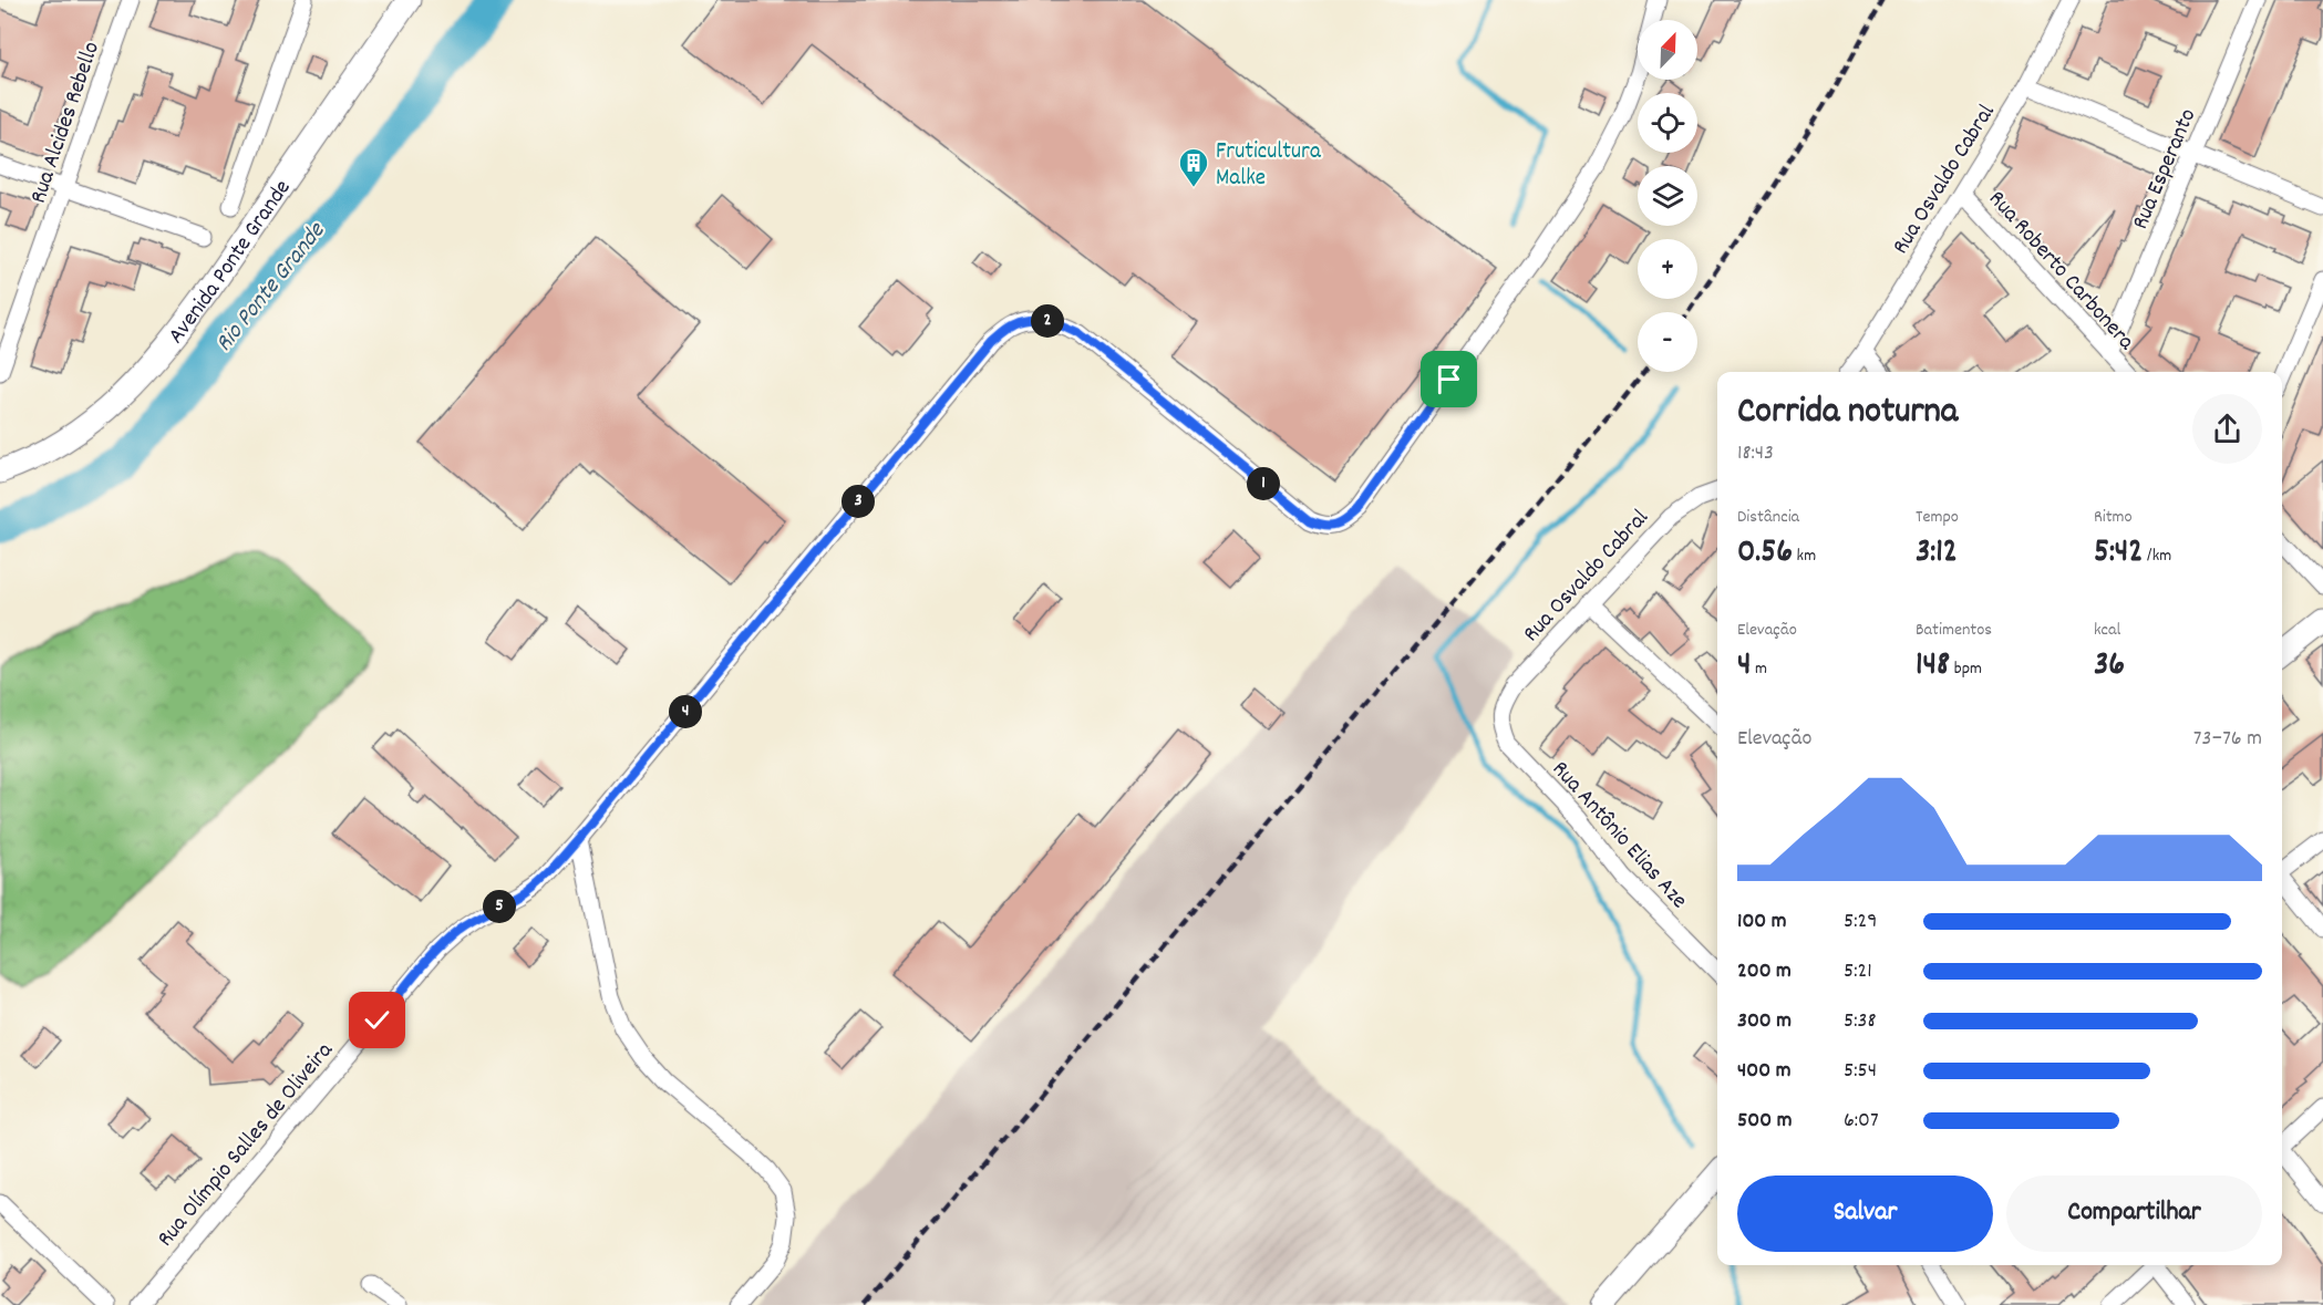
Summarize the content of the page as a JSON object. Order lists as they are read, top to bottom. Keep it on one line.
{"streets":{"street":["Rua Alcides Rebello","Rua Esperanto","Rua Osvaldo Cabral","Avenida Ponte Grande","Rua Roberto Carbonera","Rua Antônio Elias Aze","Rua Olímpio Salles de Oliveira"]},"crossings":[["Rua Esperanto","Rua Roberto Carbonera"],["Rua Osvaldo Cabral","Rua Roberto Carbonera"],["Rua Osvaldo Cabral","Rua Antônio Elias Aze"]],"water":["Rio Ponte Grande"],"places":{"building":["Fruticultura Malke"]},"north":"top right","page":{"map_buttons":["+","−"],"pins":["2","1","3","4","5"],"heading":["Corrida noturna","18:43"],"stats":[["Distância","0.56 km"],["Tempo","3:12"],["Ritmo","5:42 /km"],["Elevação","4 m"],["Batimentos","148 bpm"],["kcal","36"]],"chart":["Elevação","73–76 m"],"list":[{"name":"100 m","note":"5:29"},{"name":"200 m","note":"5:21"},{"name":"300 m","note":"5:38"},{"name":"400 m","note":"5:54"},{"name":"500 m","note":"6:07"}],"buttons":["Salvar","Compartilhar"]}}
